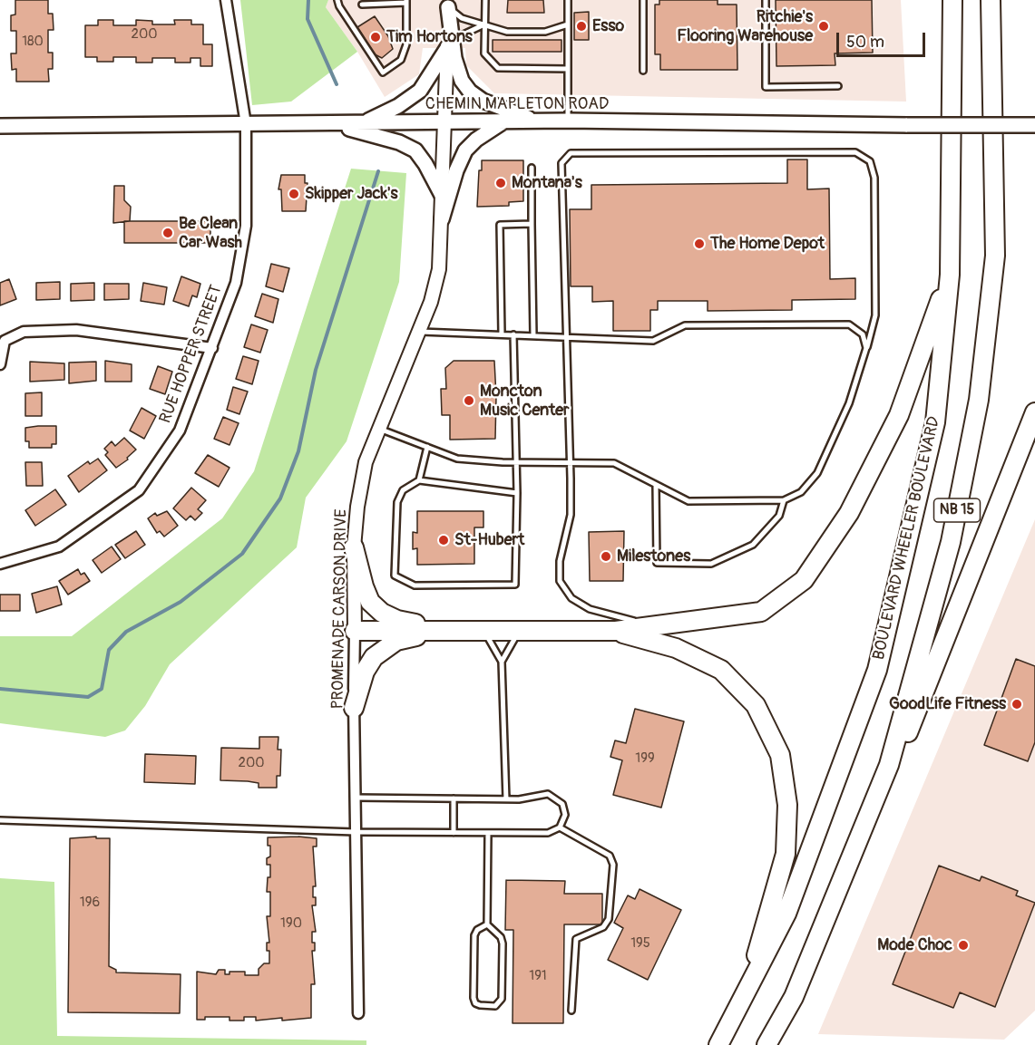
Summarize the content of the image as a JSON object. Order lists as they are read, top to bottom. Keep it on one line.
{"streets":{"highway":["NB 15","BOULEVARD WHEELER BOULEVARD"],"main road":["CHEMIN MAPLETON ROAD"],"street":["RUE HOPPER STREET","PROMENADE CARSON DRIVE"]},"crossings":[["CHEMIN MAPLETON ROAD","RUE HOPPER STREET"],["CHEMIN MAPLETON ROAD","PROMENADE CARSON DRIVE"]],"places":["Esso","Ritchie's Flooring Warehouse","Tim Hortons","Montana's","Skipper Jack's","Be Clean Car Wash","The Home Depot","Moncton Music Center","St-Hubert","Milestones","GoodLife Fitness","Mode Choc"],"house_numbers":["200","180","199","200","196","190","195","191"],"scale_bar":"50 m"}
